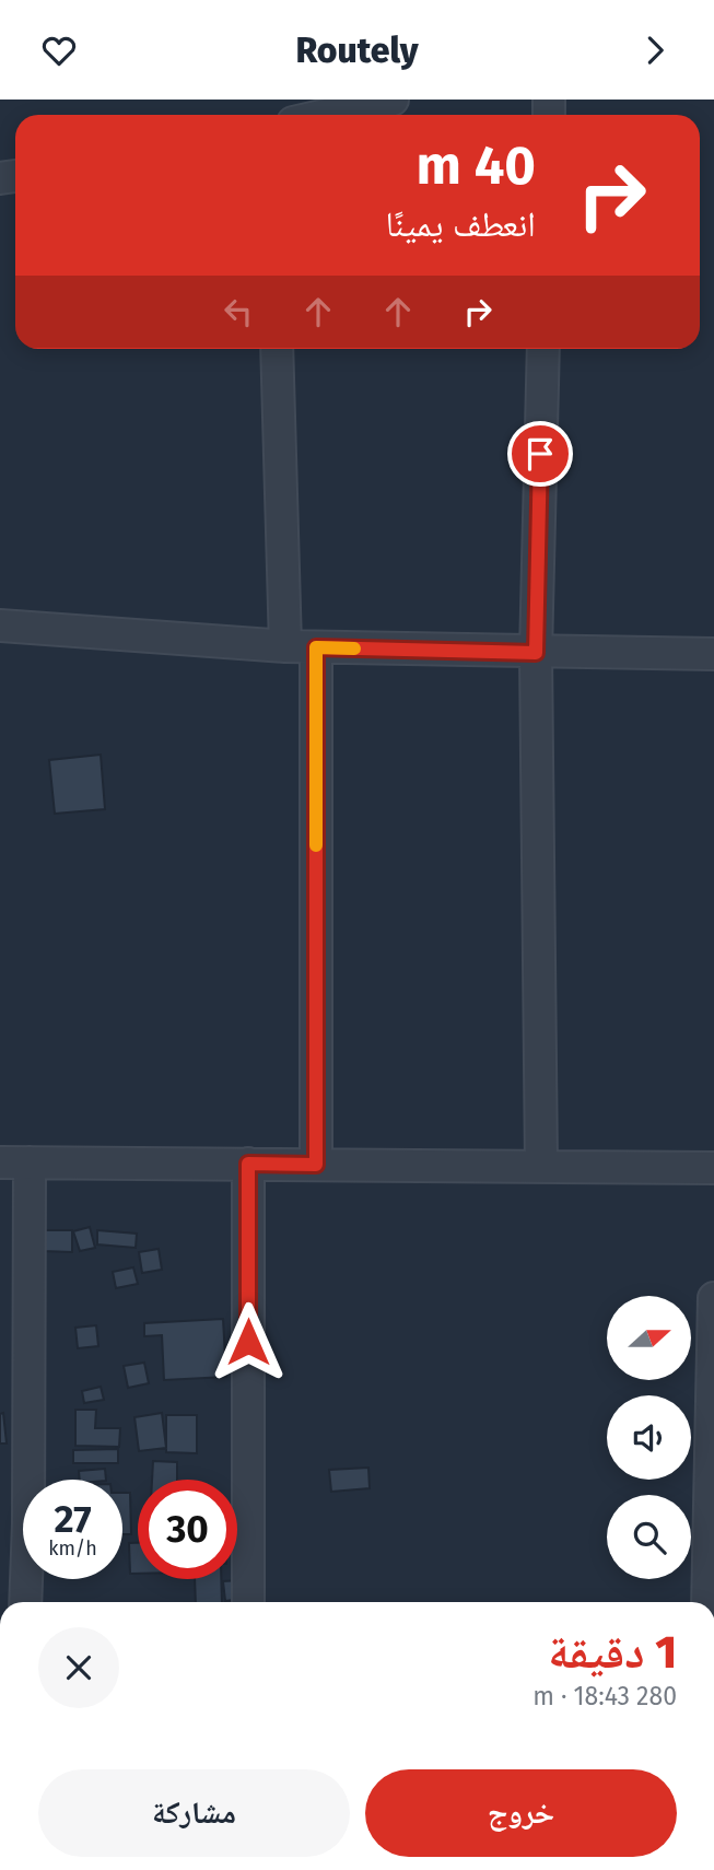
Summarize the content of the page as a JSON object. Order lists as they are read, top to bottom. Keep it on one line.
{"north":"right","page":{"header":"Routely","turn":["40 m","انعطف يمينًا"],"speed":"27 km/h","limit":"30","heading":["1 دقيقة","280 m · 18:43"],"buttons":["خروج","مشاركة"]}}
